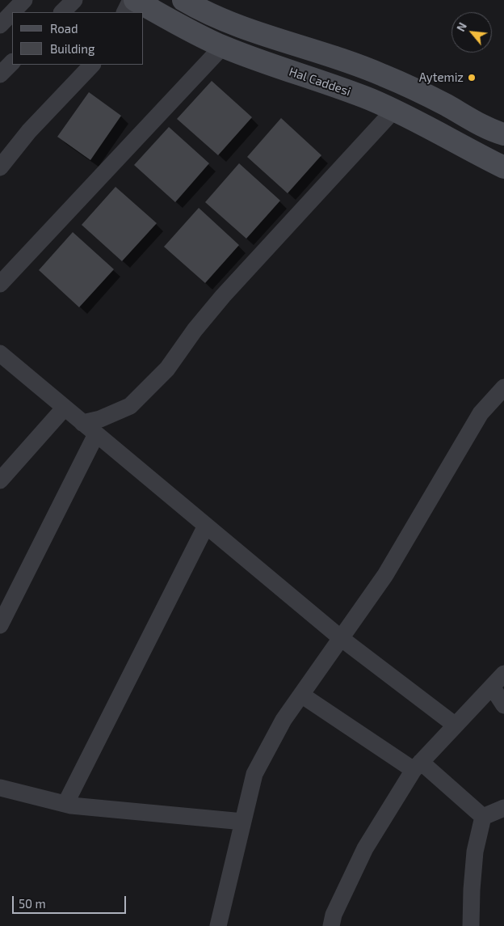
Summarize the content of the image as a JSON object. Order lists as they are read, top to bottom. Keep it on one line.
{"streets":{"street":["Hal Caddesi"]},"places":["Aytemiz"],"legend":["Road","Building"],"scale_bar":"50 m","north":"top left"}
